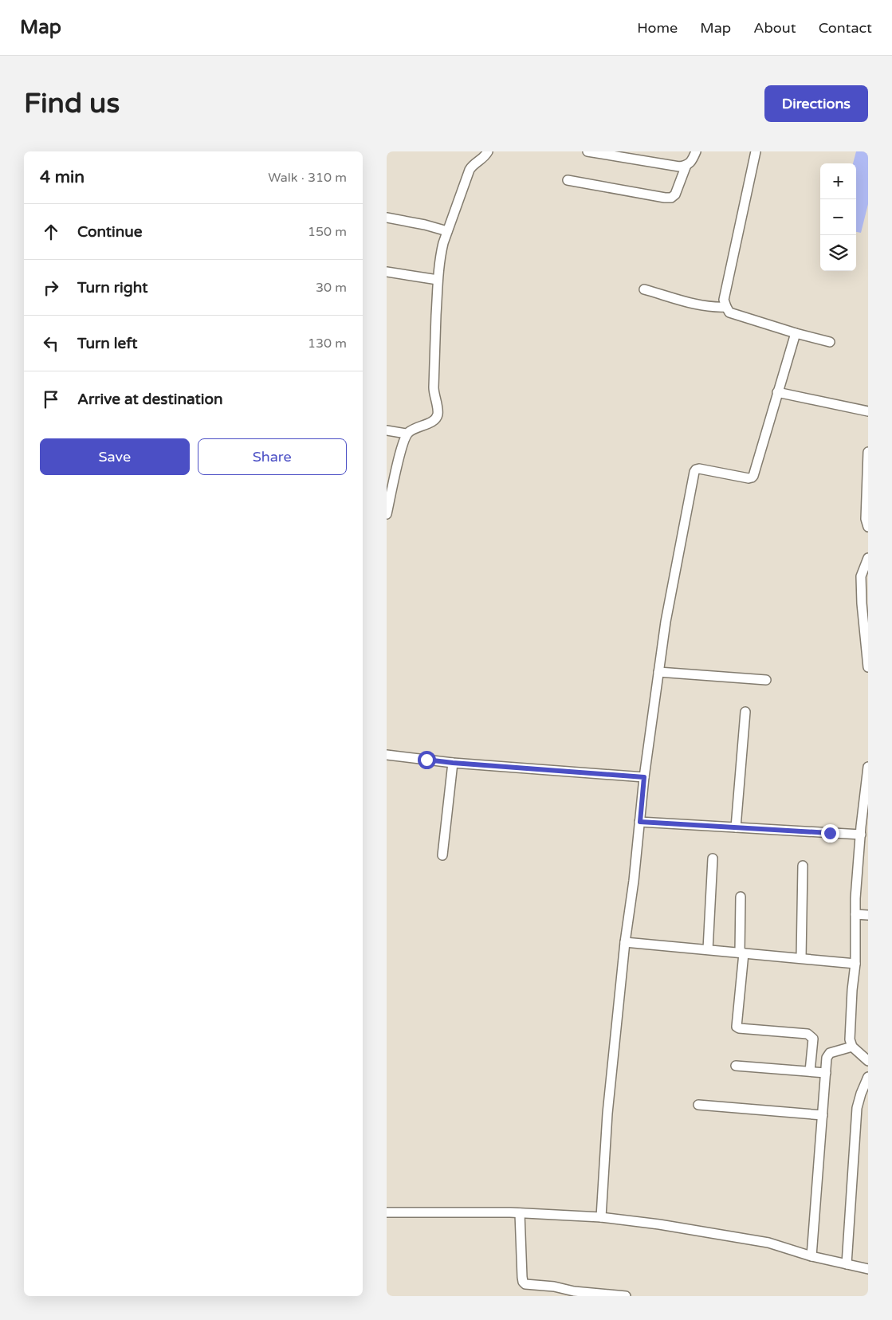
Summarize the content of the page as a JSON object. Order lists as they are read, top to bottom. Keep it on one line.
{"page":{"header":"Map","nav":["Home","Map","About","Contact"],"buttons":["Directions",["Save","Share"]],"title":"Find us","heading":["4 min","Walk · 310 m"],"map_buttons":["+","−"],"list":[["Continue","150 m"],["Turn right","30 m"],["Turn left","130 m"],"Arrive at destination"]}}
